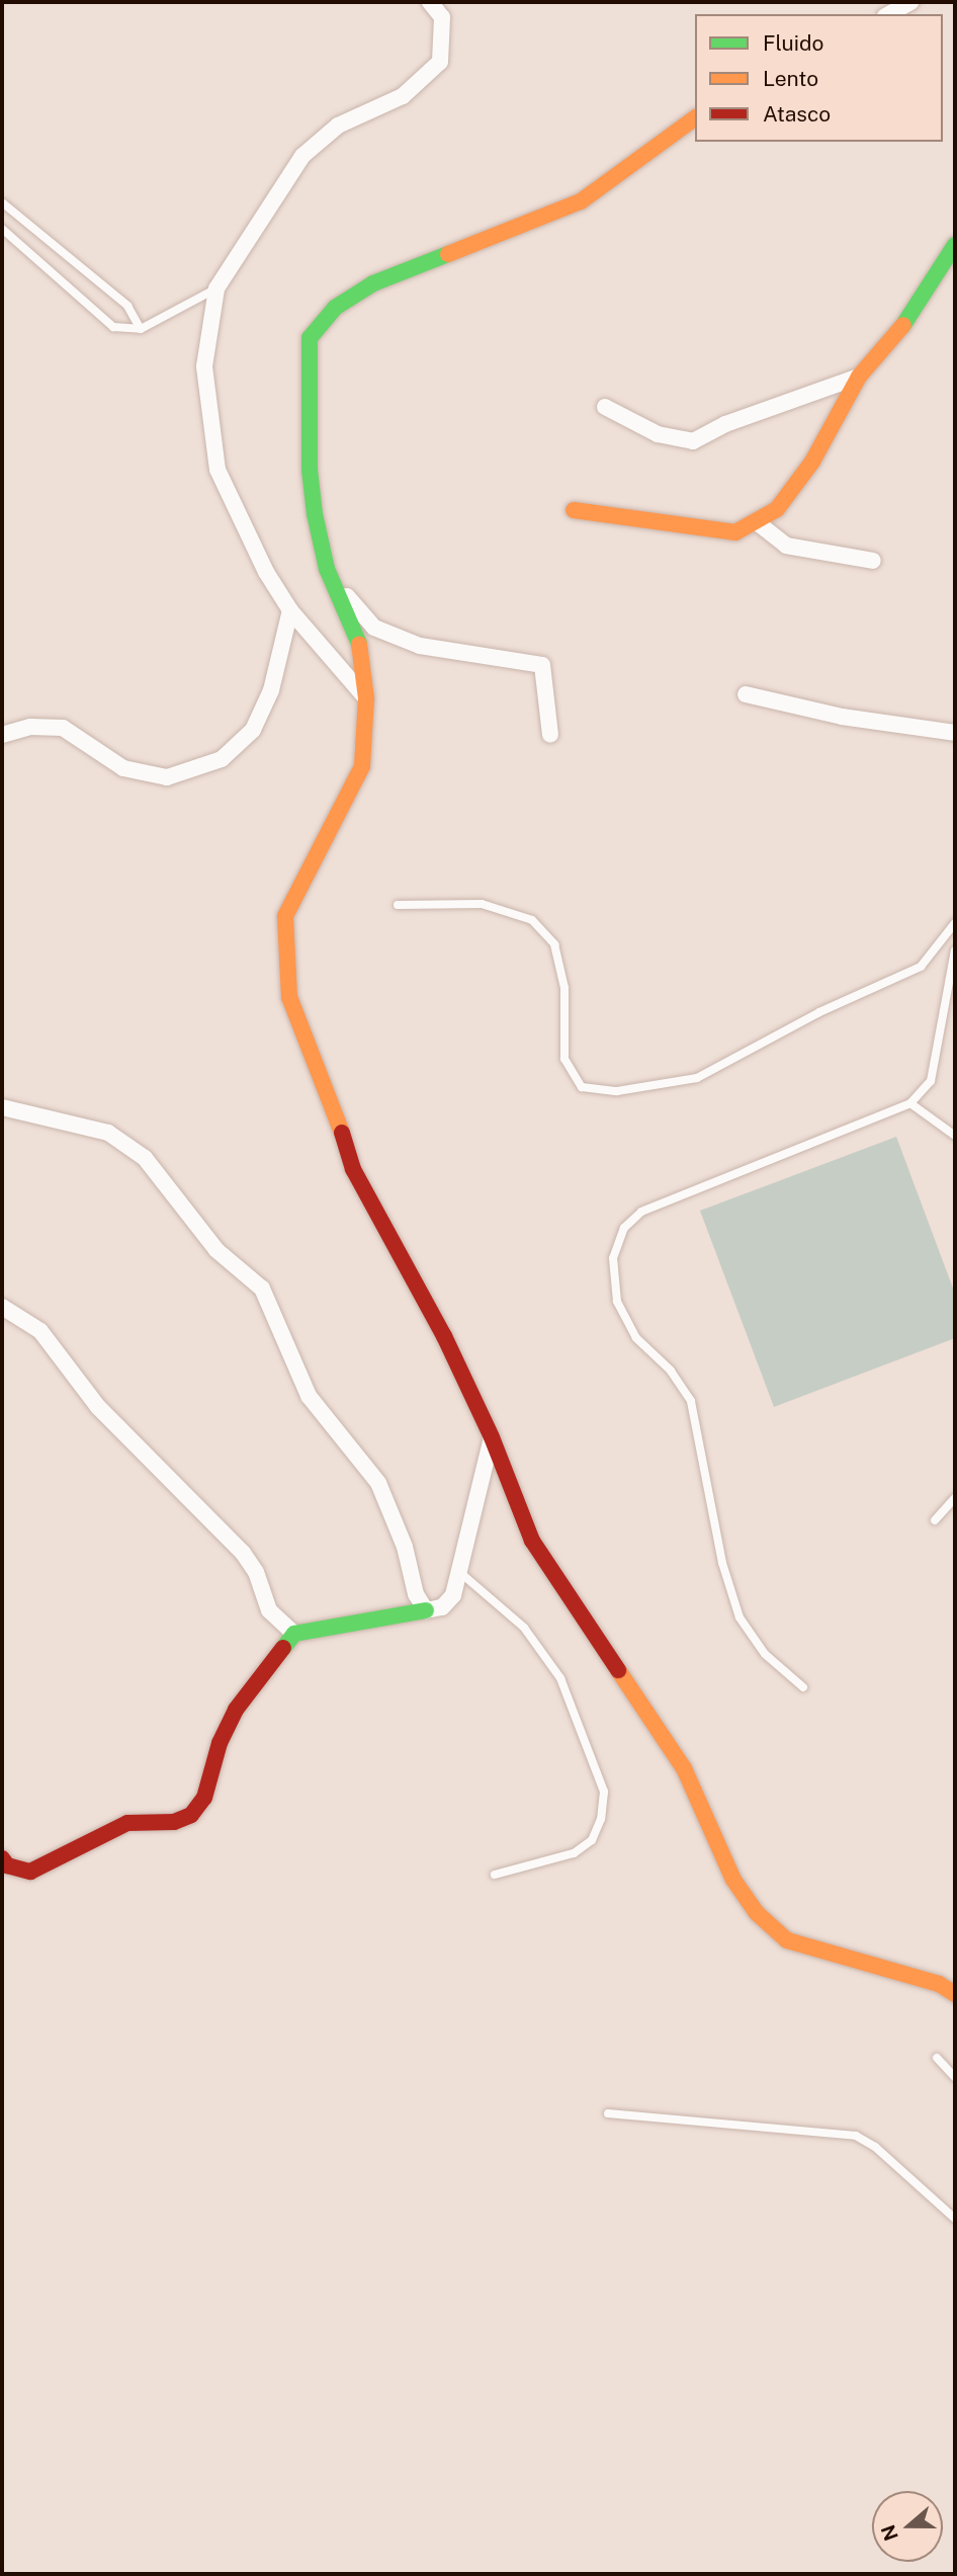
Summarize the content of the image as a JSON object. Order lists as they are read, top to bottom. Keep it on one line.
{"legend":["Fluido","Lento","Atasco"],"north":"left"}
